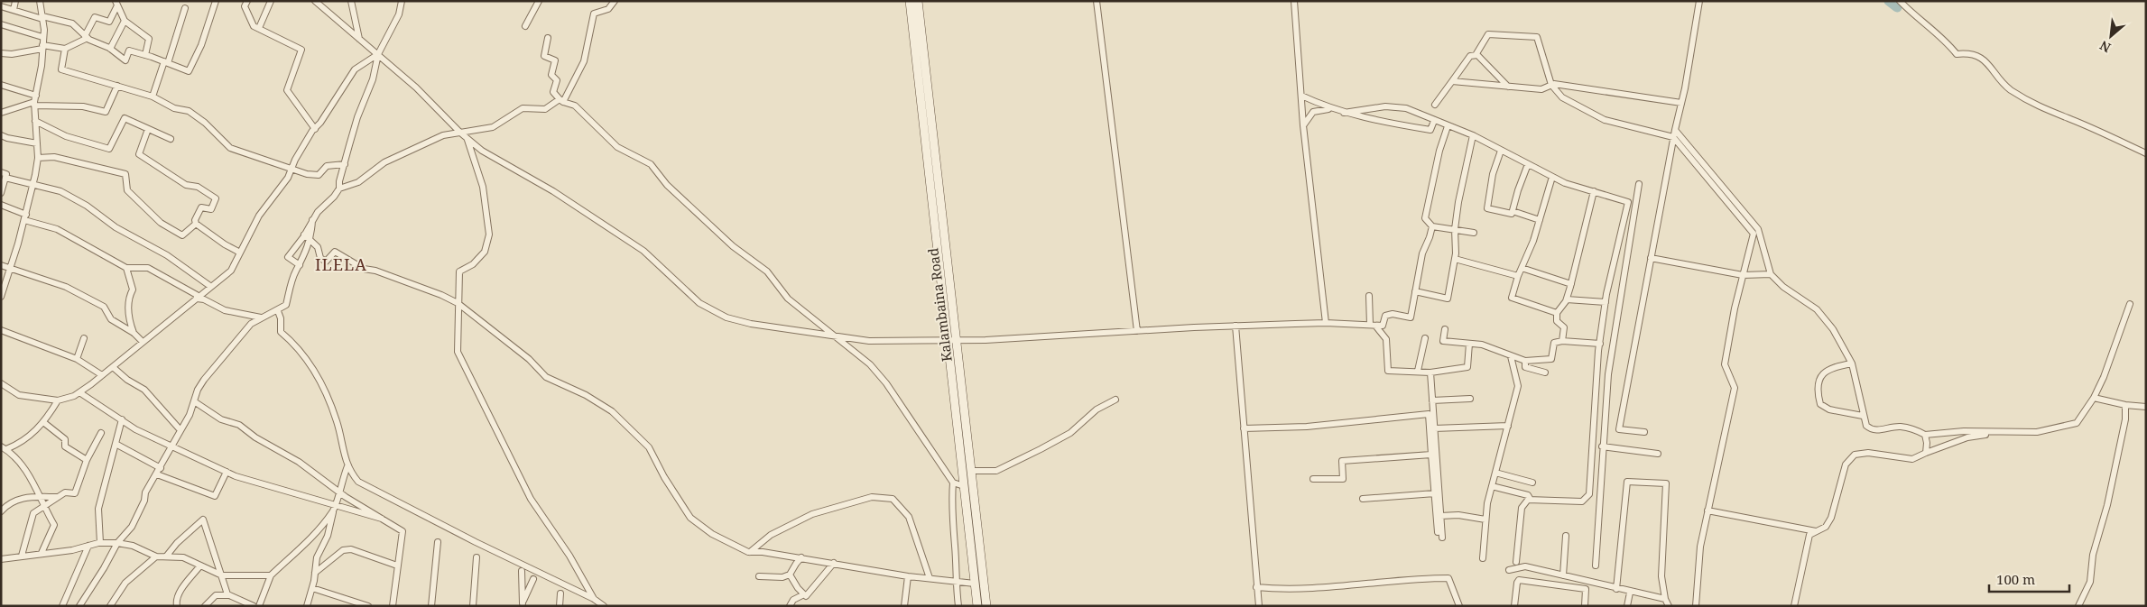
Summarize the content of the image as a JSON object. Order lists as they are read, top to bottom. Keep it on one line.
{"streets":{"main road":["Kalambaina Road"]},"districts":["ILELA"],"scale_bar":"100 m","north":"bottom left"}
